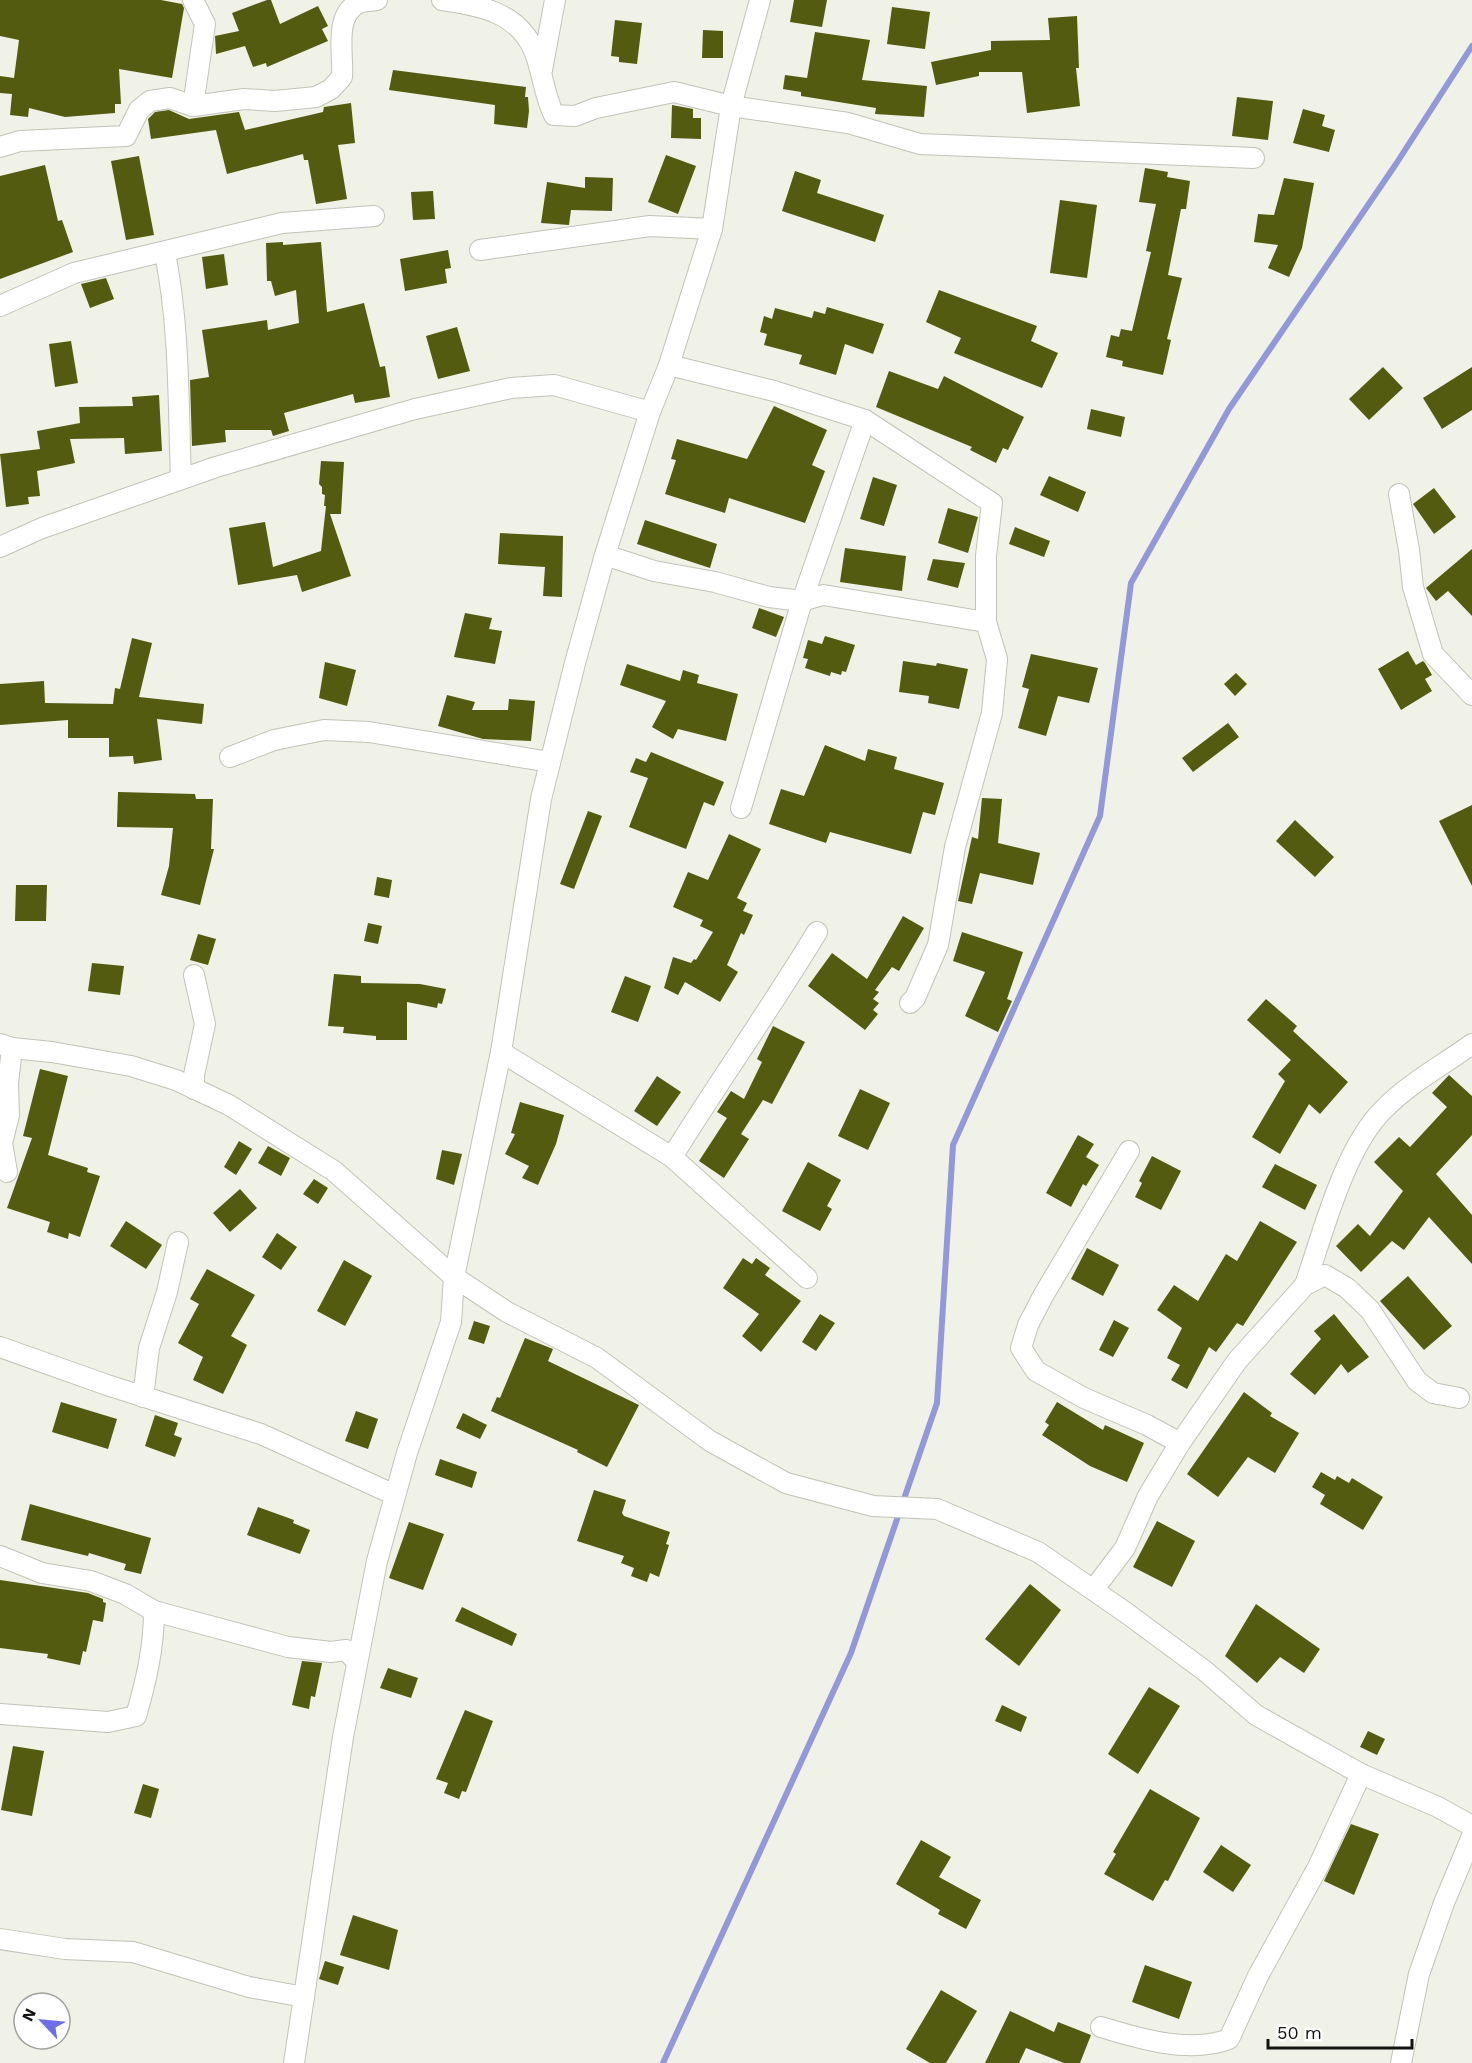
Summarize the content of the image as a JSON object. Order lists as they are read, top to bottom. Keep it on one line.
{"scale_bar":"50 m","north":"top left"}
